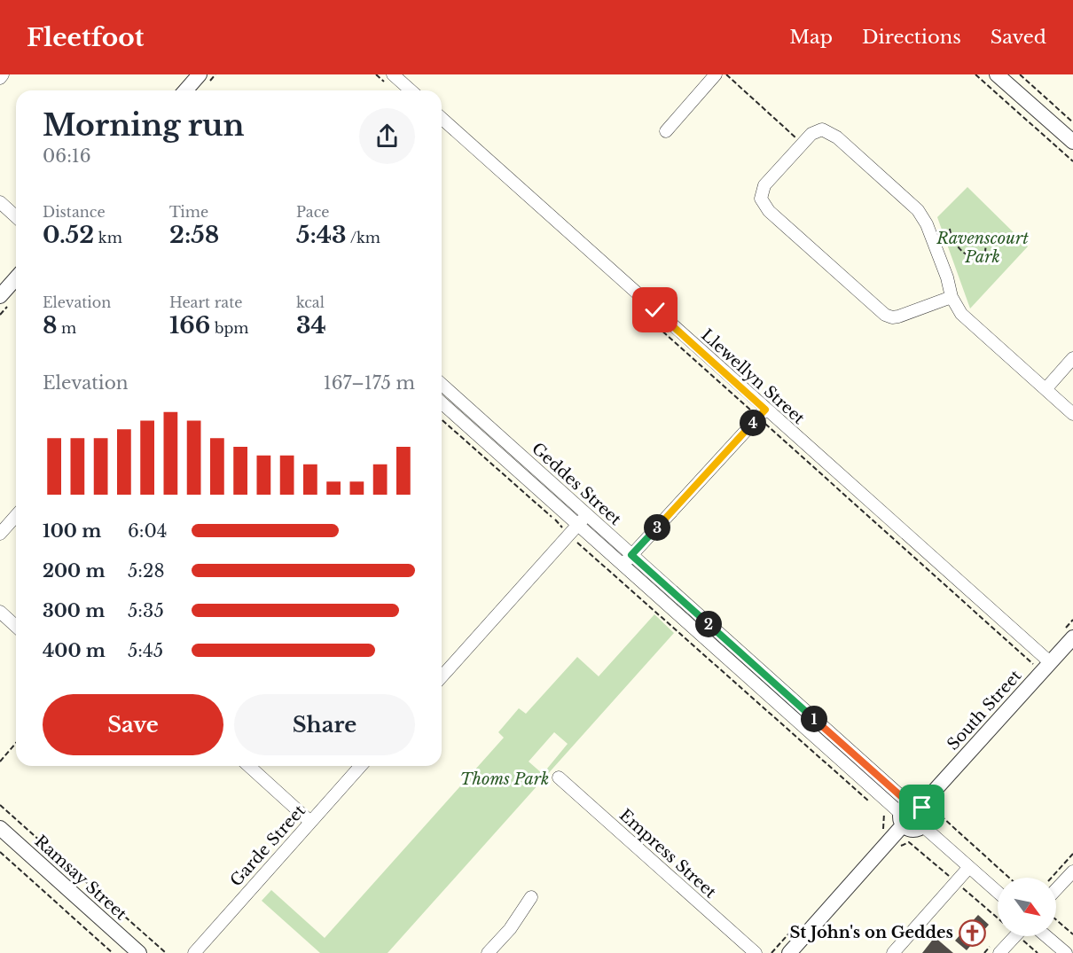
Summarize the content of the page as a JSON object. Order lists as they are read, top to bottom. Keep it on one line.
{"streets":{"street":["Llewellyn Street","Geddes Street","South Street","Garde Street","Empress Street","Ramsay Street"]},"crossings":[["Llewellyn Street","South Street"],["Geddes Street","South Street"]],"parks":["Ravenscourt Park","Thoms Park"],"places":{"church":["St John's on Geddes"]},"north":"bottom right","page":{"header":"Fleetfoot","nav":["Map","Directions","Saved"],"heading":["Morning run","06:16"],"stats":[["Distance","0.52 km"],["Time","2:58"],["Pace","5:43 /km"],["Elevation","8 m"],["Heart rate","166 bpm"],["kcal","34"]],"chart":["Elevation","167–175 m"],"pins":["4","3","2","1"],"list":[{"name":"100 m","note":"6:04"},{"name":"200 m","note":"5:28"},{"name":"300 m","note":"5:35"},{"name":"400 m","note":"5:45"}],"buttons":["Save","Share"]}}
